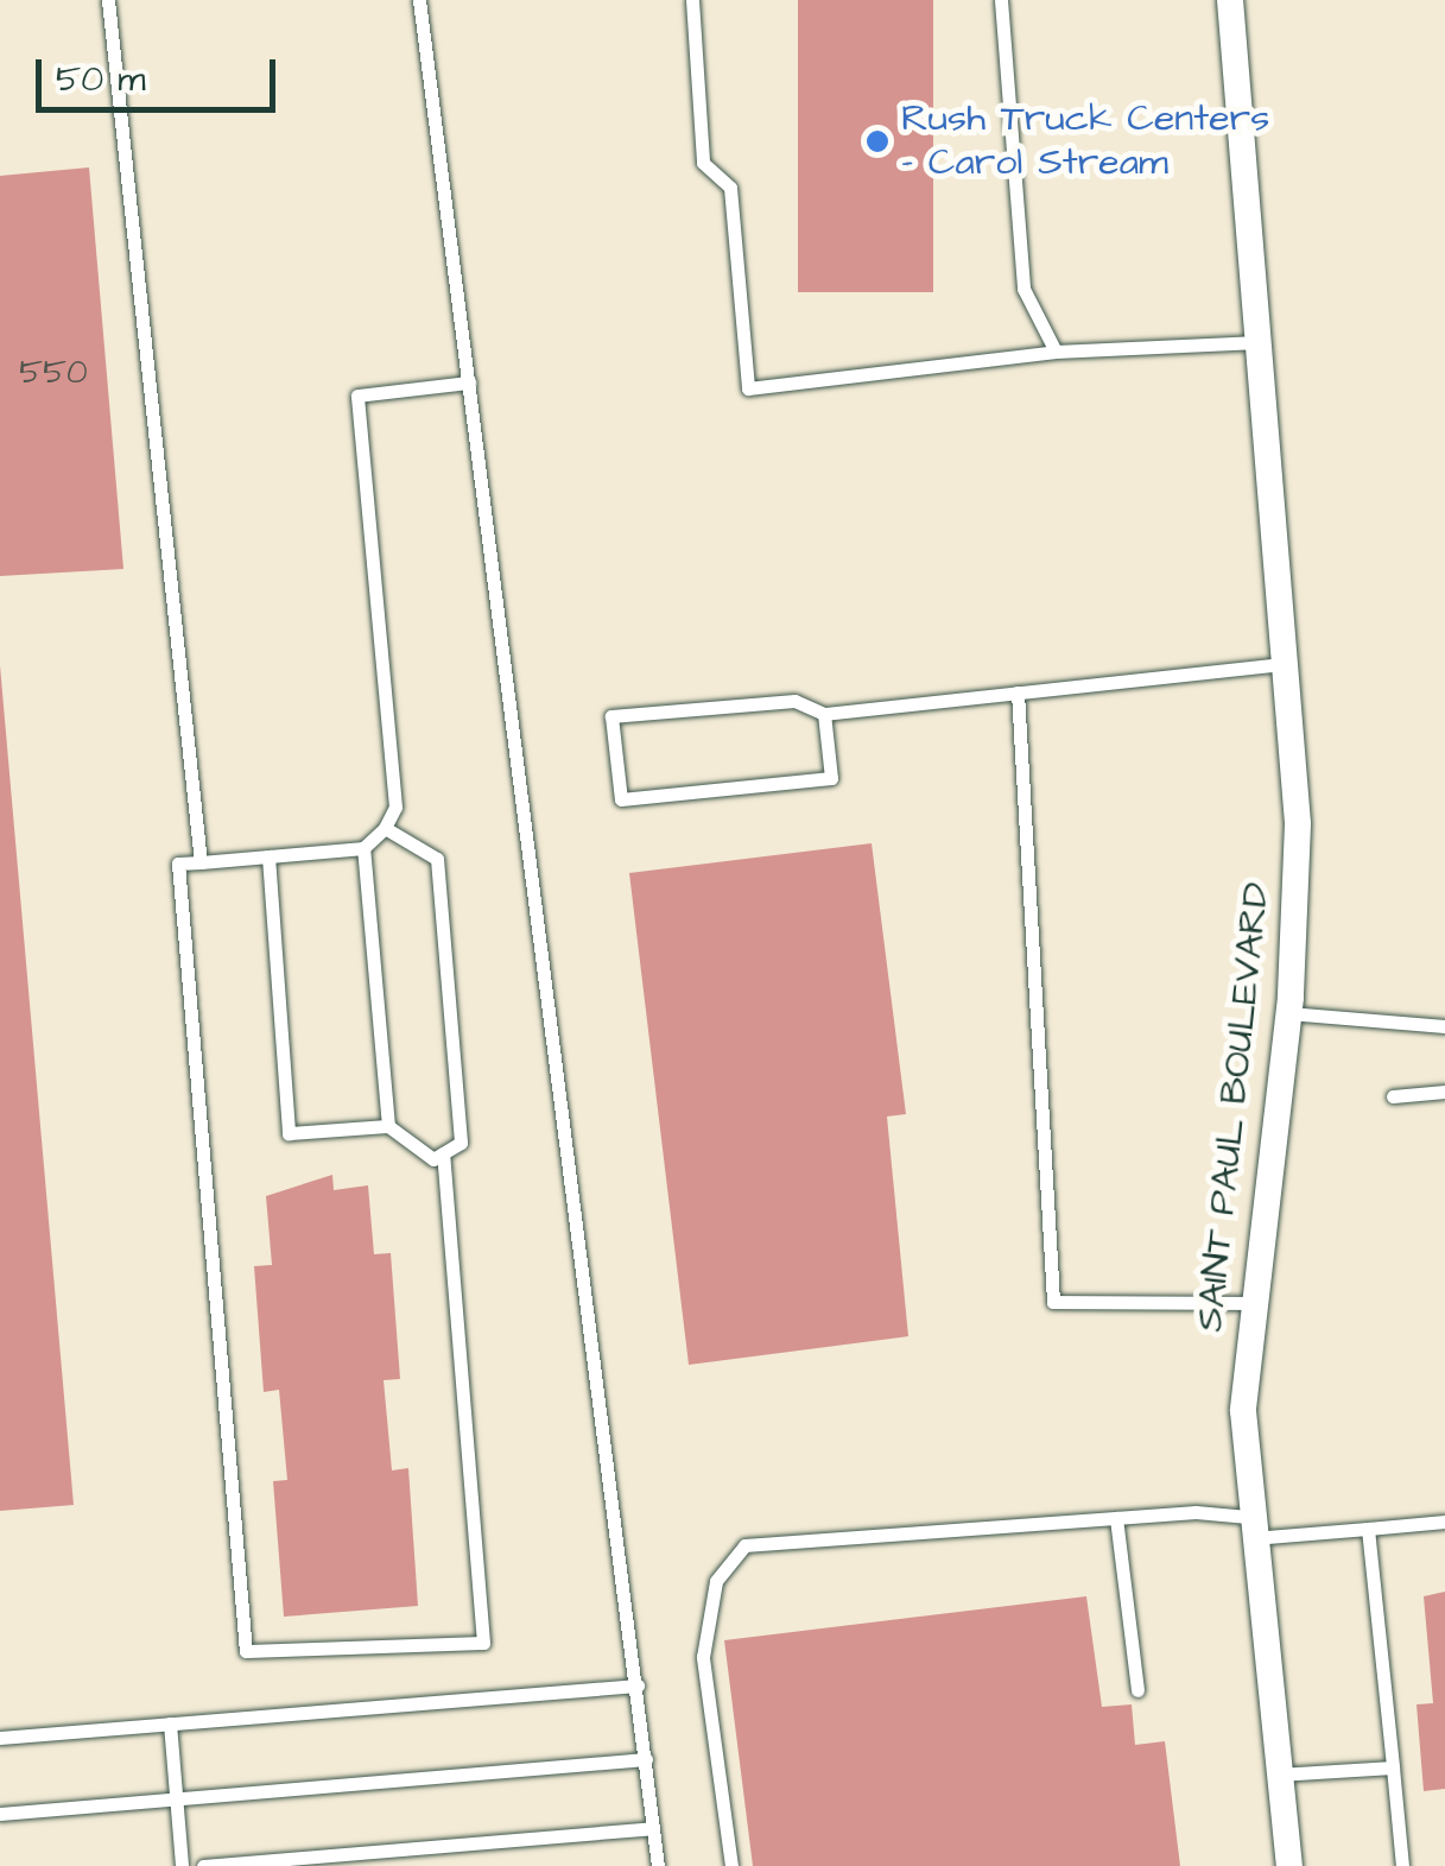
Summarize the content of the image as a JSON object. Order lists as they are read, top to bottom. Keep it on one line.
{"streets":{"street":["SAINT PAUL BOULEVARD"]},"places":["Rush Truck Centers – Carol Stream"],"house_numbers":["550"],"scale_bar":"50 m"}
